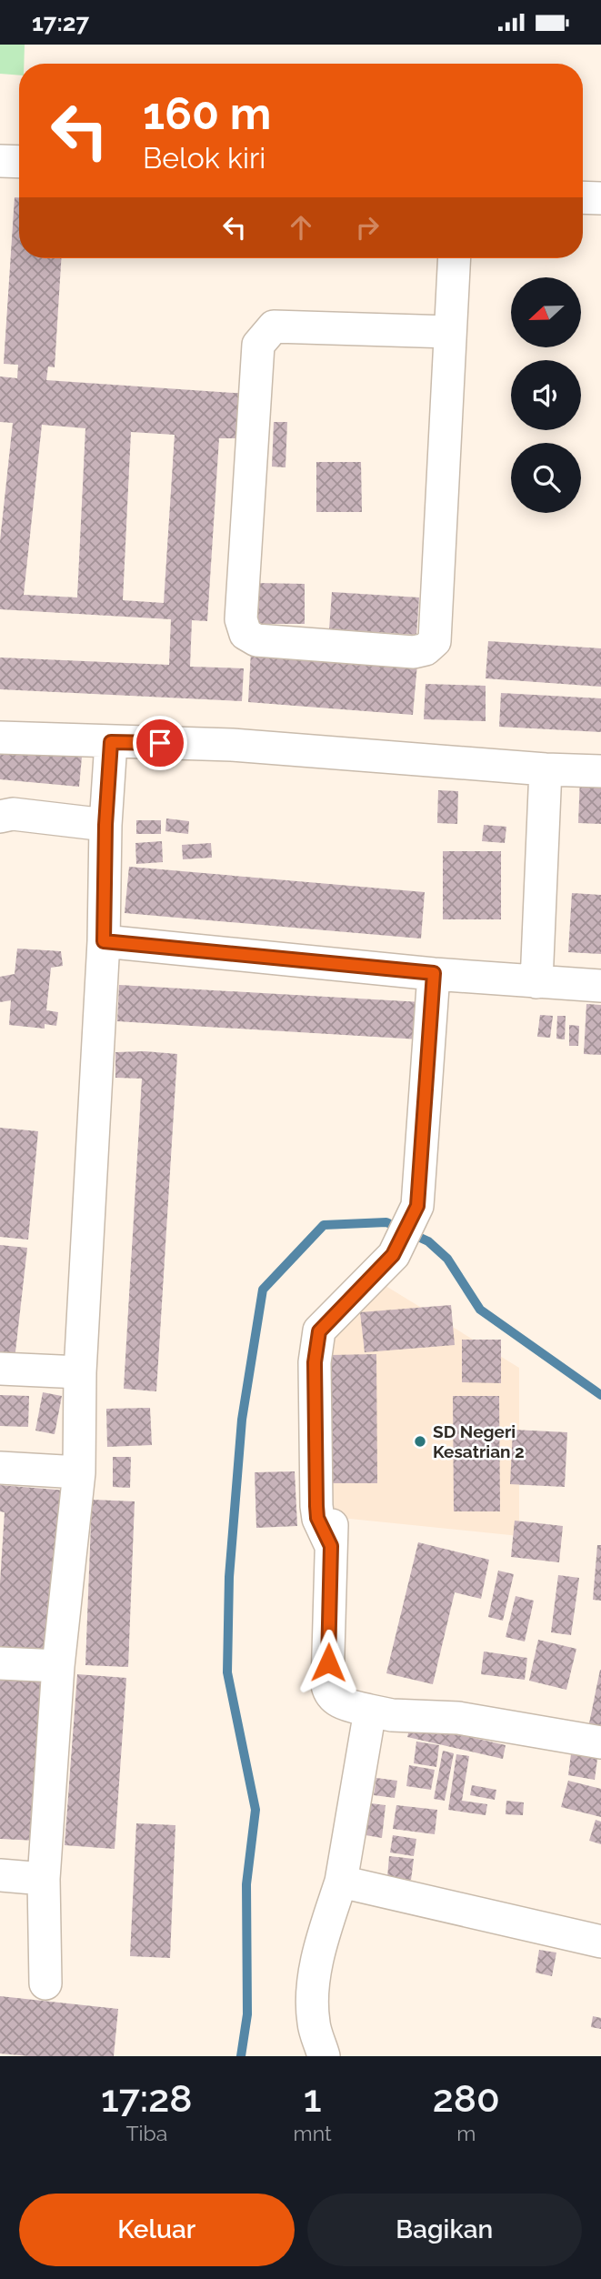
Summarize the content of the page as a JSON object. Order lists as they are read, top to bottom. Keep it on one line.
{"places":["SD Negeri Kesatrian 2"],"north":"left","page":{"status":"17:27","turn":["160 m","Belok kiri"],"eta":["17:28","Tiba","1","mnt","280","m"],"buttons":["Keluar","Bagikan"]}}
